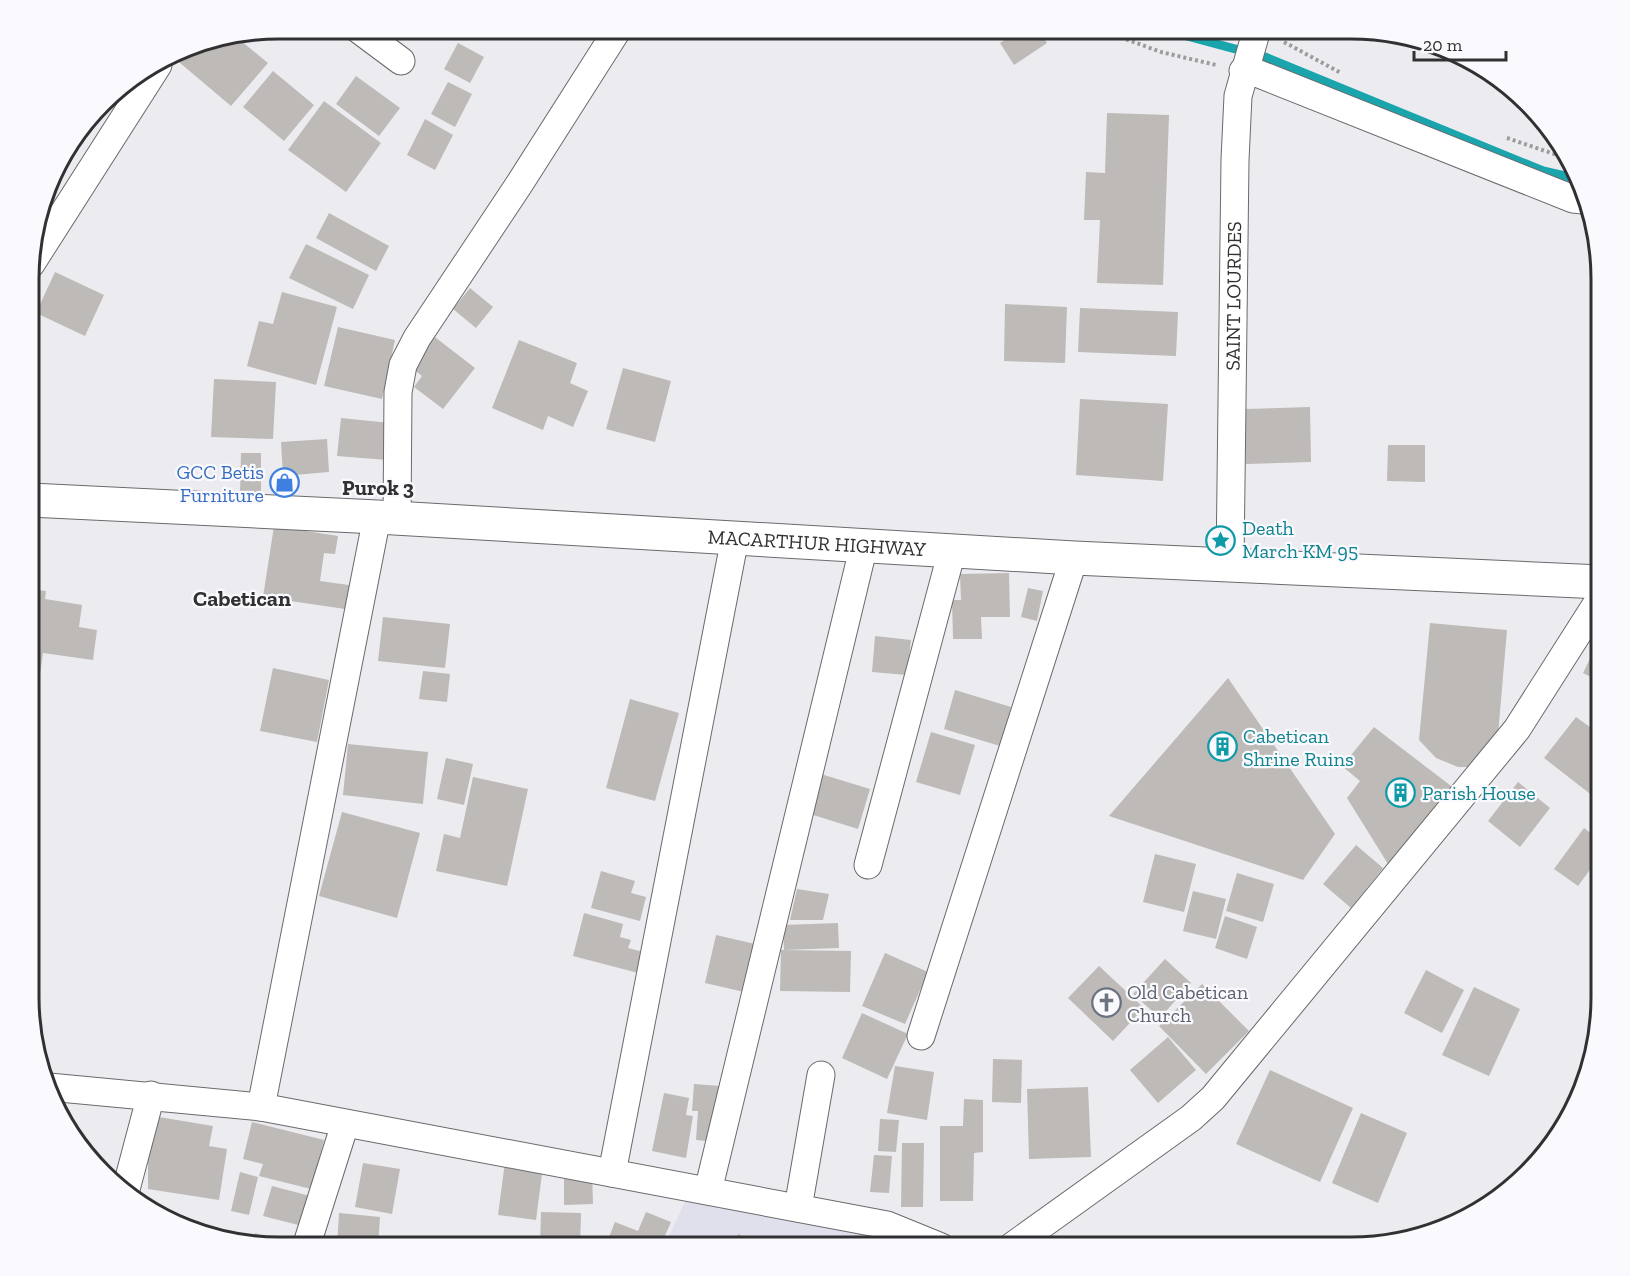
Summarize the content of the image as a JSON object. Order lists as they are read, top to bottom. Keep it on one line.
{"streets":{"main road":["MACARTHUR HIGHWAY"],"street":["SAINT LOURDES"]},"crossings":[["SAINT LOURDES","MACARTHUR HIGHWAY"]],"districts":["Purok 3","Cabetican"],"places":{"shop":["GCC Betis Furniture"],"place":["Death March KM 95"],"building":["Cabetican Shrine Ruins","Parish House"],"church":["Old Cabetican Church"]},"scale_bar":"20 m"}
